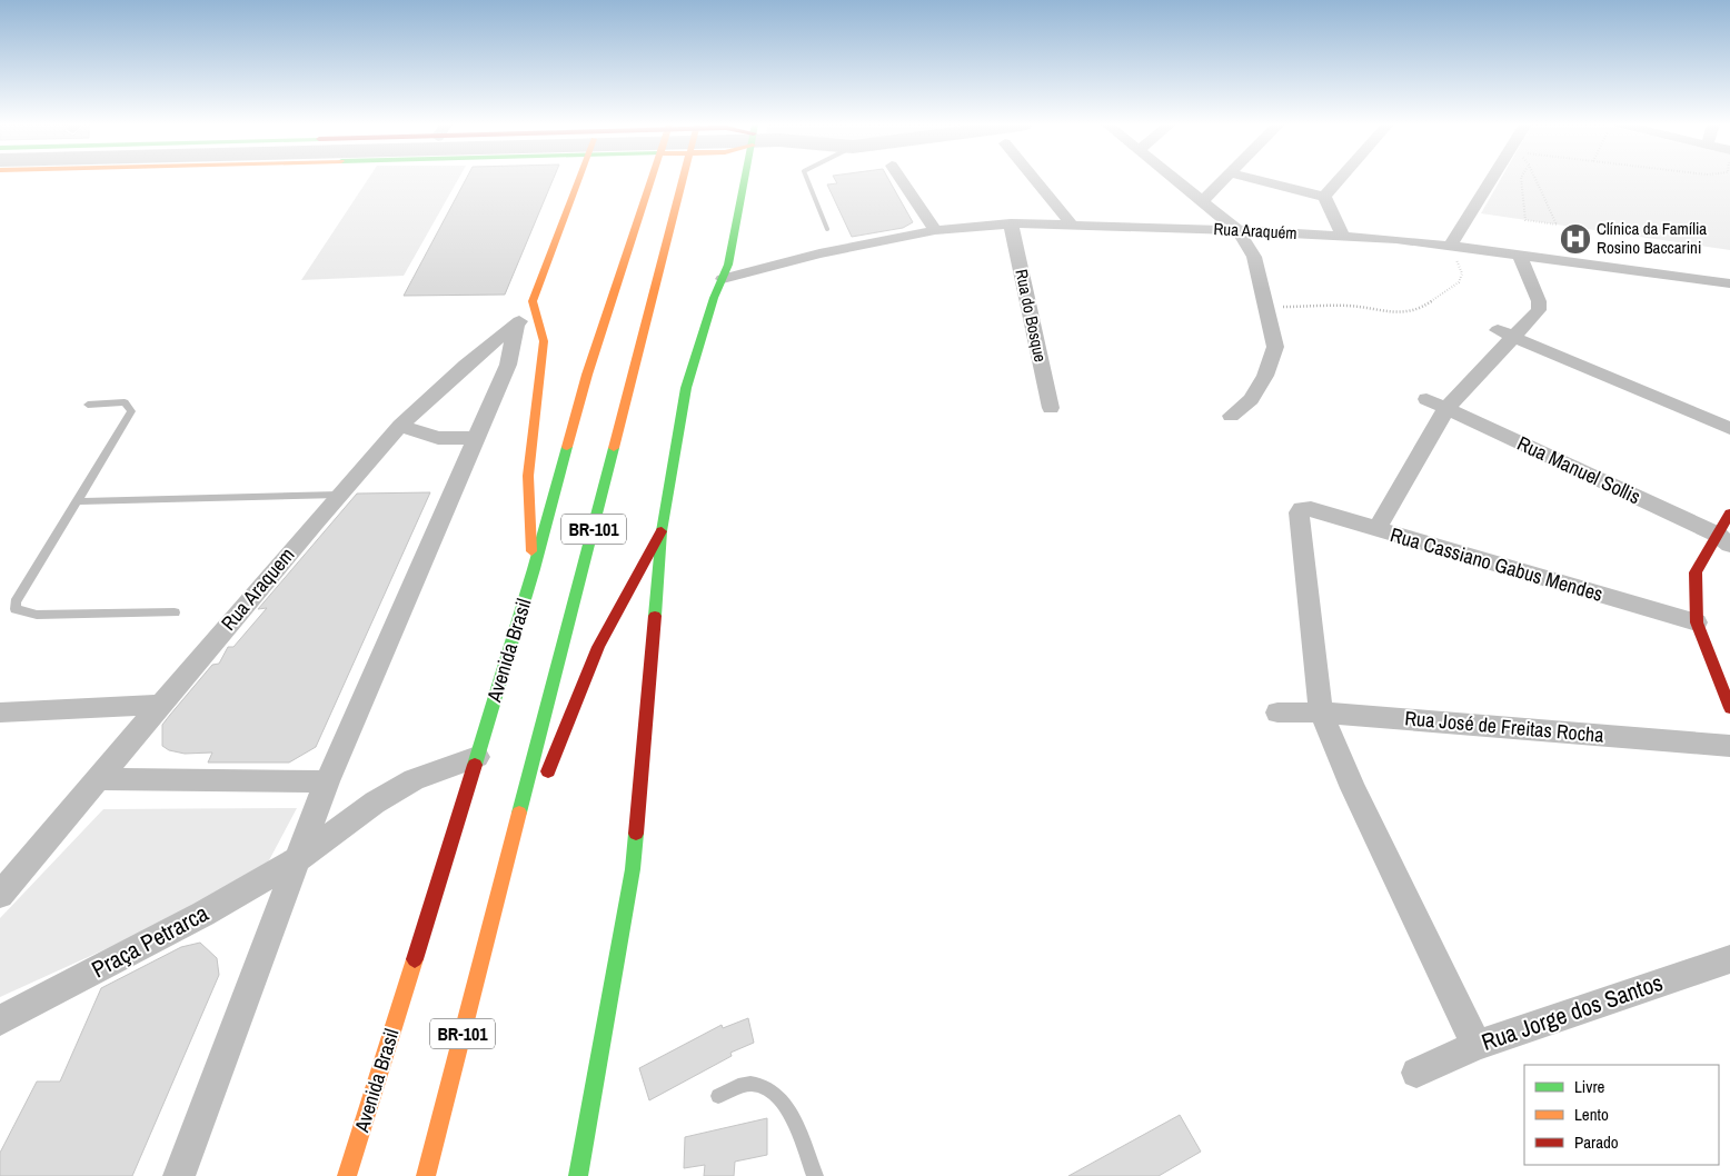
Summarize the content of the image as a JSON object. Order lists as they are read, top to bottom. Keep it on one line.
{"streets":{"main road":["BR-101","Avenida Brasil"],"street":["Rua Araquém","Rua do Bosque","Rua Manuel Sollis","Rua Cassiano Gabus Mendes","Rua Araquem","Rua José de Freitas Rocha","Praça Petrarca","Rua Jorge dos Santos"]},"crossings":[["Rua Araquém","Rua do Bosque"],["Rua Cassiano Gabus Mendes","Rua José de Freitas Rocha"],["Avenida Brasil","Praça Petrarca"]],"places":{"hospital":["Clínica da Família Rosino Baccarini"]},"legend":["Livre","Lento","Parado"]}
